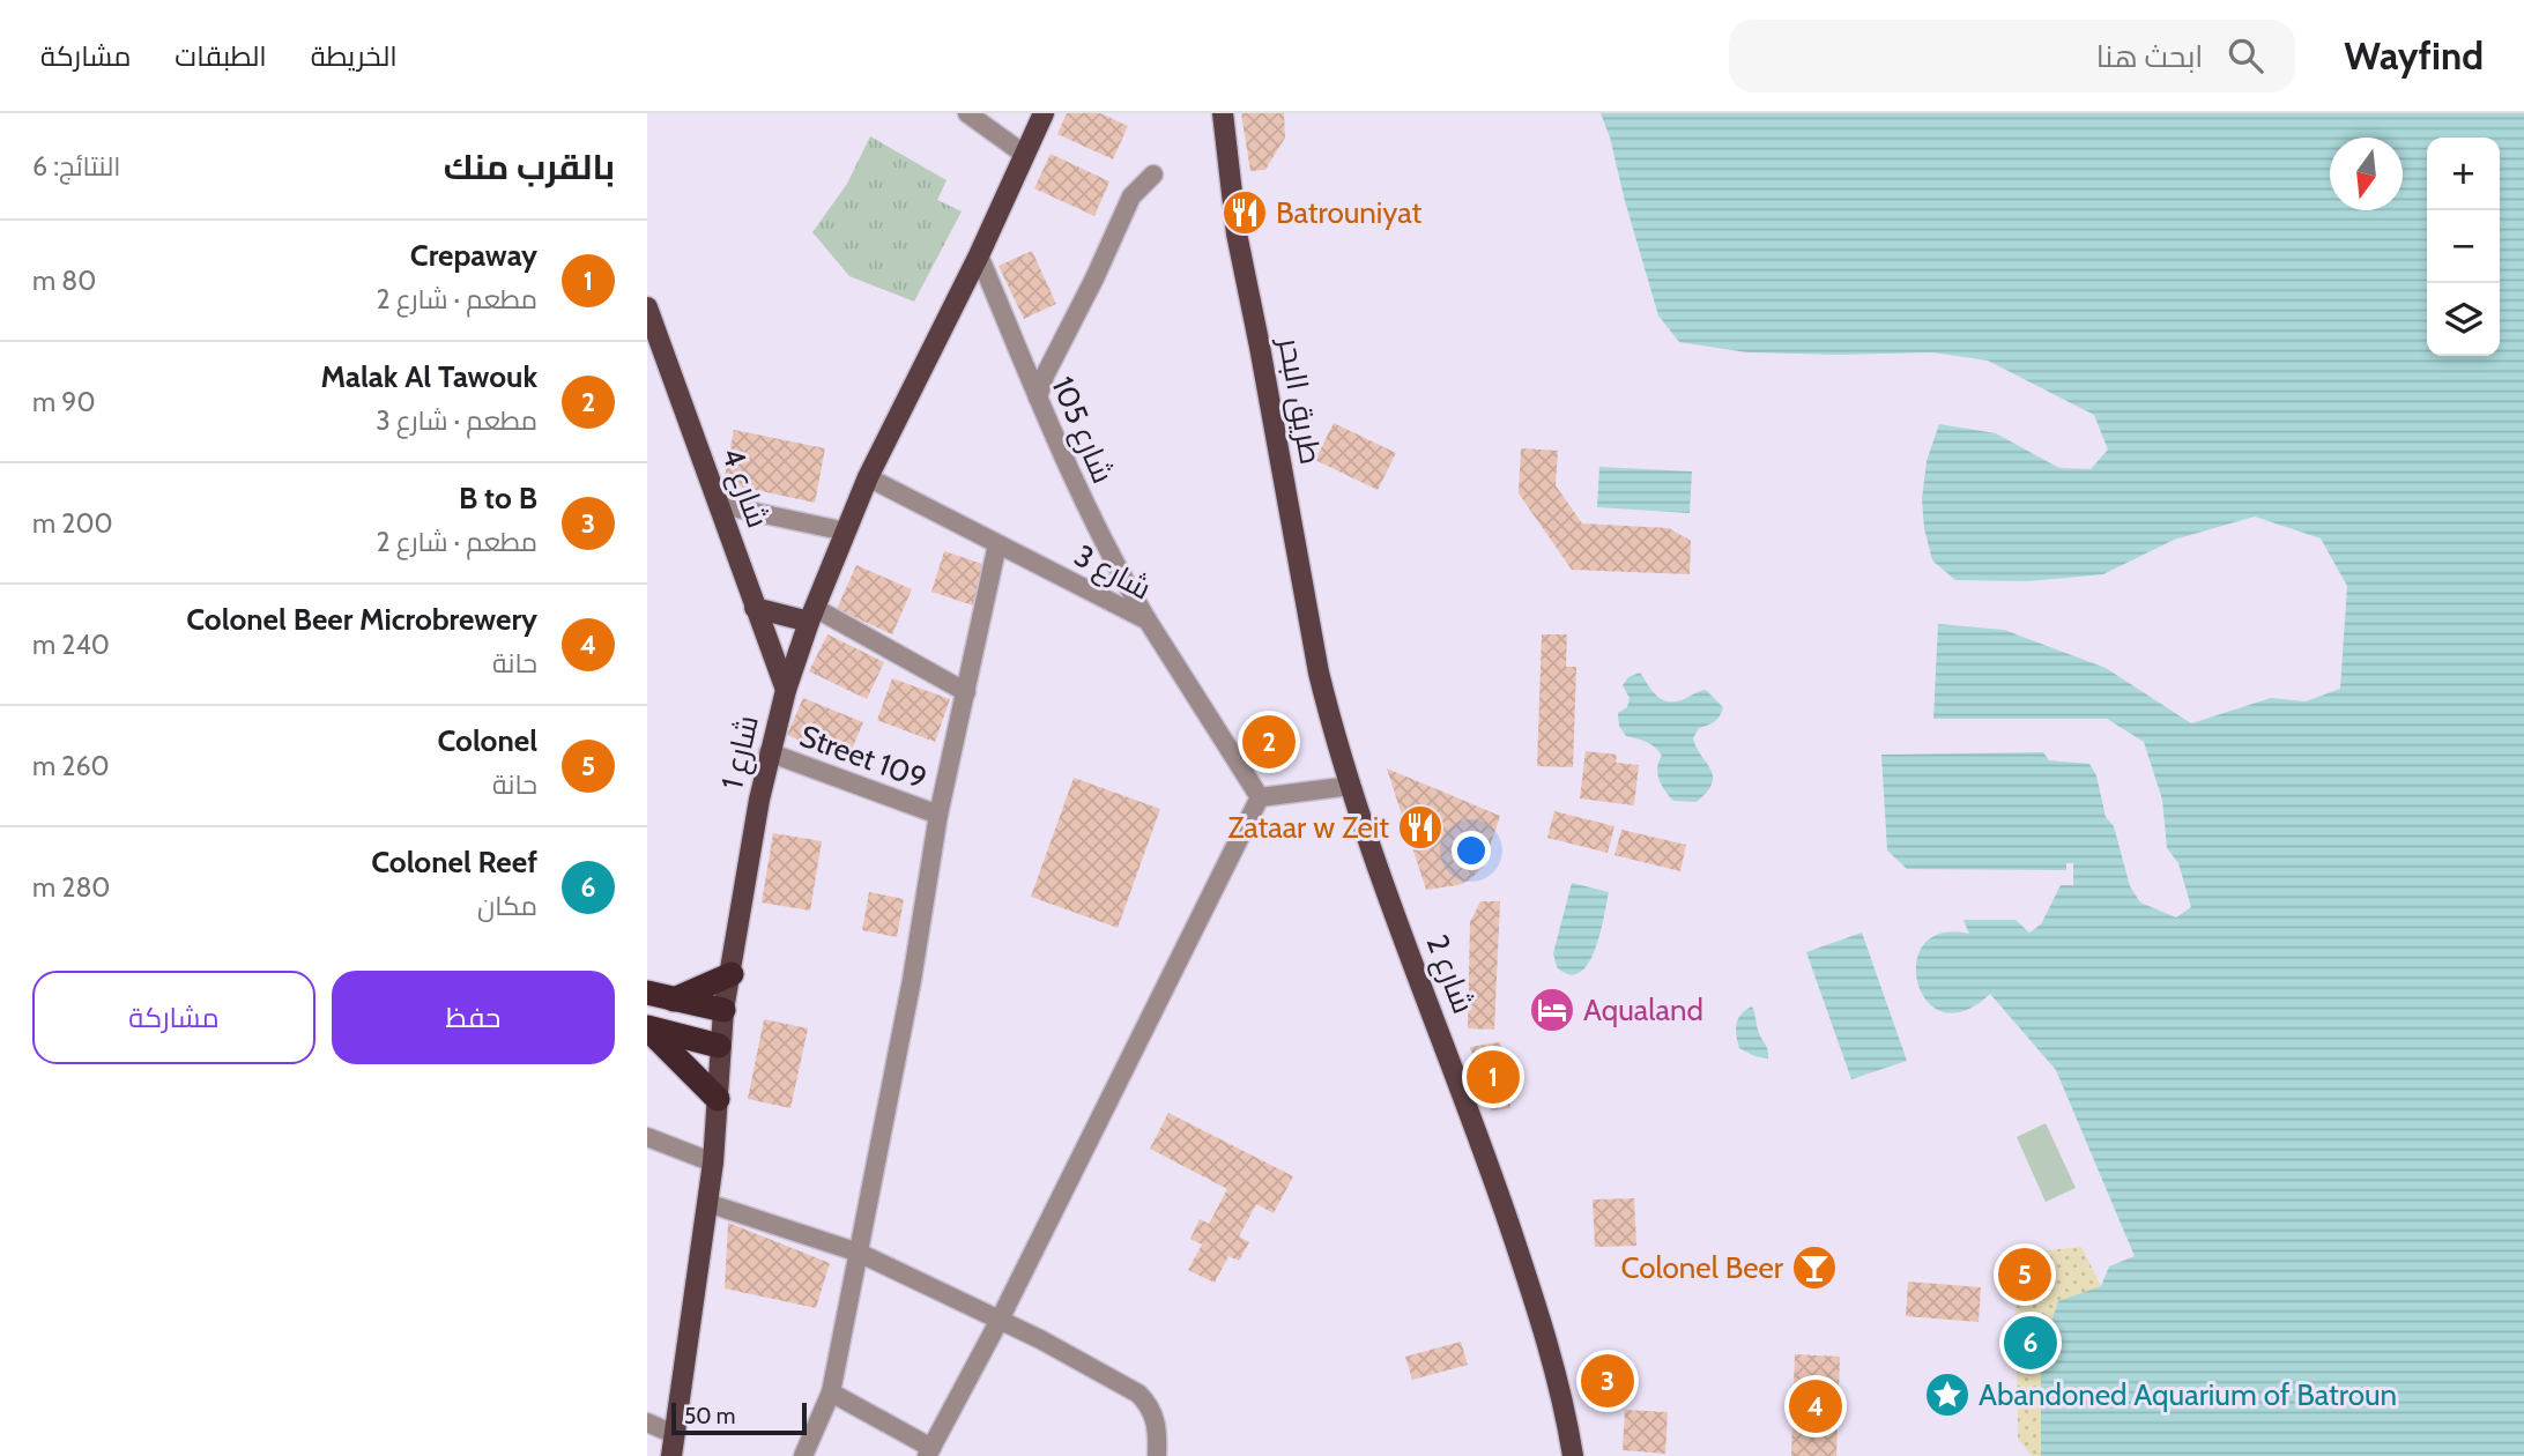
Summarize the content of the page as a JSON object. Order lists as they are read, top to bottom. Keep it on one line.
{"streets":{"main road":["طريق البحر","شارع 4","شارع 1","شارع 2"],"street":["شارع 105","شارع 3","Street 109"]},"crossings":[["طريق البحر","شارع 2"],["شارع 105","شارع 3"],["شارع 105","شارع 1"],["شارع 4","شارع 1"],["شارع 3","شارع 1"],["شارع 1","Street 109"]],"places":{"restaurant":["Batrouniyat","Zataar w Zeit"],"hotel":["Aqualand"],"bar":["Colonel Beer"],"place":["Abandoned Aquarium of Batroun"]},"scale_bar":"50 m","north":"bottom","page":{"header":"Wayfind","search":"ابحث هنا","nav":["الخريطة","الطبقات","مشاركة"],"heading":["بالقرب منك","النتائج: 6"],"map_buttons":["+","−"],"list":[{"mark":"1","name":"Crepaway","note":"مطعم · شارع 2","value":"80 m"},{"mark":"2","name":"Malak Al Tawouk","note":"مطعم · شارع 3","value":"90 m"},{"mark":"3","name":"B to B","note":"مطعم · شارع 2","value":"200 m"},{"mark":"4","name":"Colonel Beer Microbrewery","note":"حانة","value":"240 m"},{"mark":"5","name":"Colonel","note":"حانة","value":"260 m"},{"mark":"6","name":"Colonel Reef","note":"مكان","value":"280 m"}],"pins":["2","1","5","6","3","4"],"buttons":["حفظ","مشاركة"],"scale":"50 m"}}
